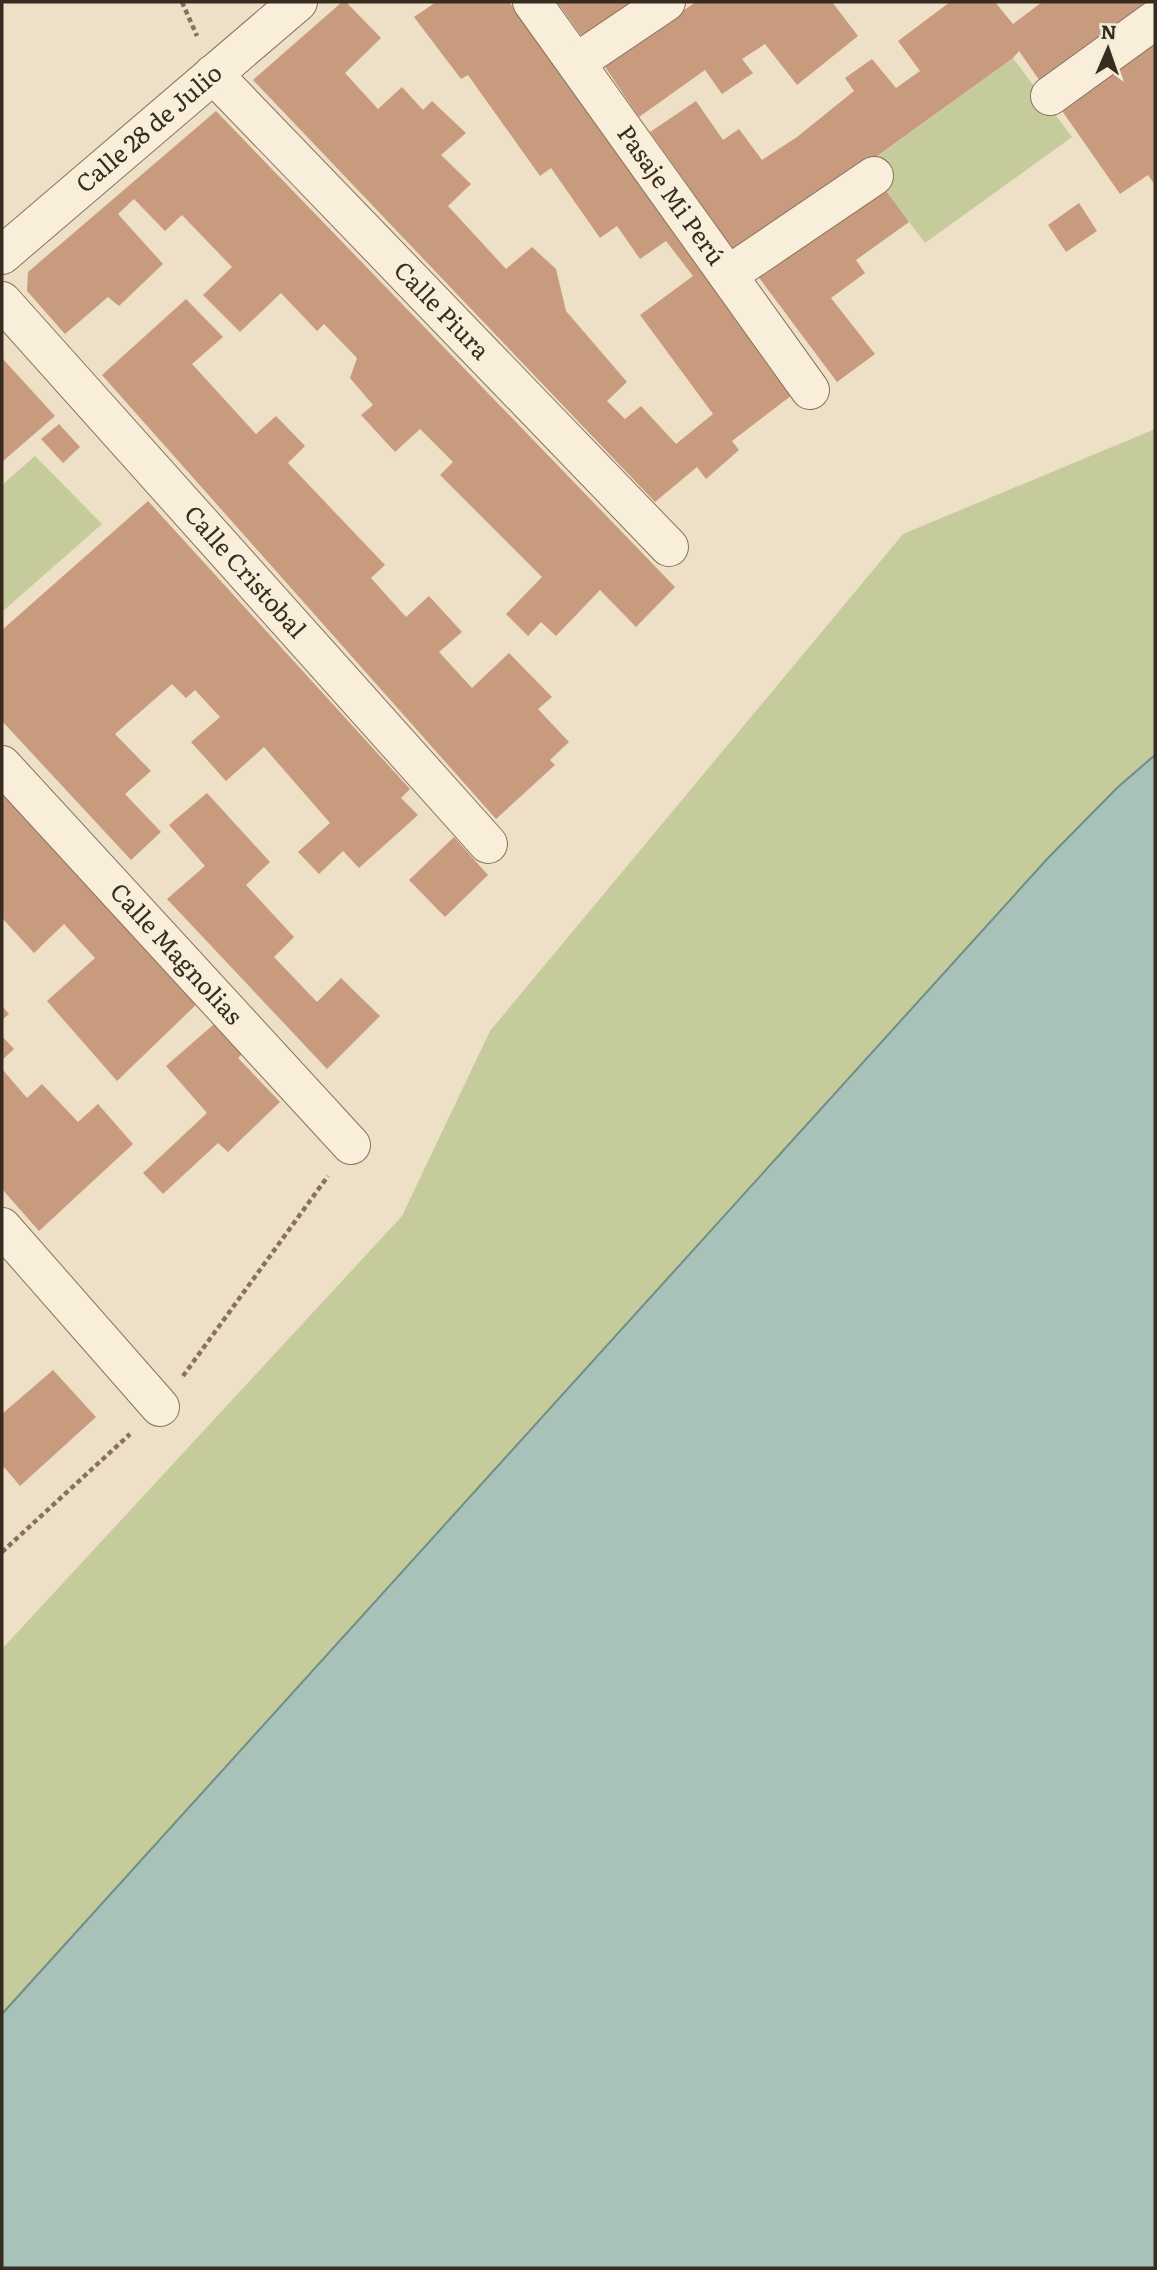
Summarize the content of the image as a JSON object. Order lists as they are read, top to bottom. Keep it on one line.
{"streets":{"street":["Calle 28 de Julio","Pasaje Mi Perú","Calle Piura","Calle Cristobal","Calle Magnolias"]},"crossings":[["Calle 28 de Julio","Calle Piura"]],"north":"top"}
